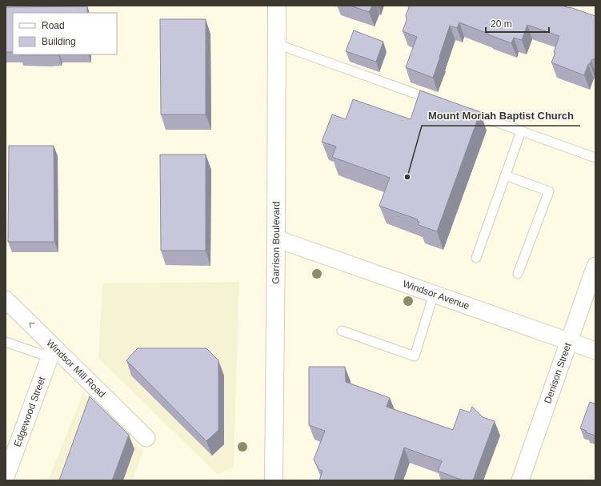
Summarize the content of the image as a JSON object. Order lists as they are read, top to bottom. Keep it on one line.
{"streets":{"main road":["Garrison Boulevard"],"street":["Windsor Avenue","Windsor Mill Road","Denison Street","Edgewood Street"]},"crossings":[["Garrison Boulevard","Windsor Avenue"],["Windsor Avenue","Denison Street"],["Windsor Mill Road","Edgewood Street"]],"one_way":["Windsor Mill Road"],"places":["Mount Moriah Baptist Church"],"legend":["Road","Building"],"scale_bar":"20 m"}
